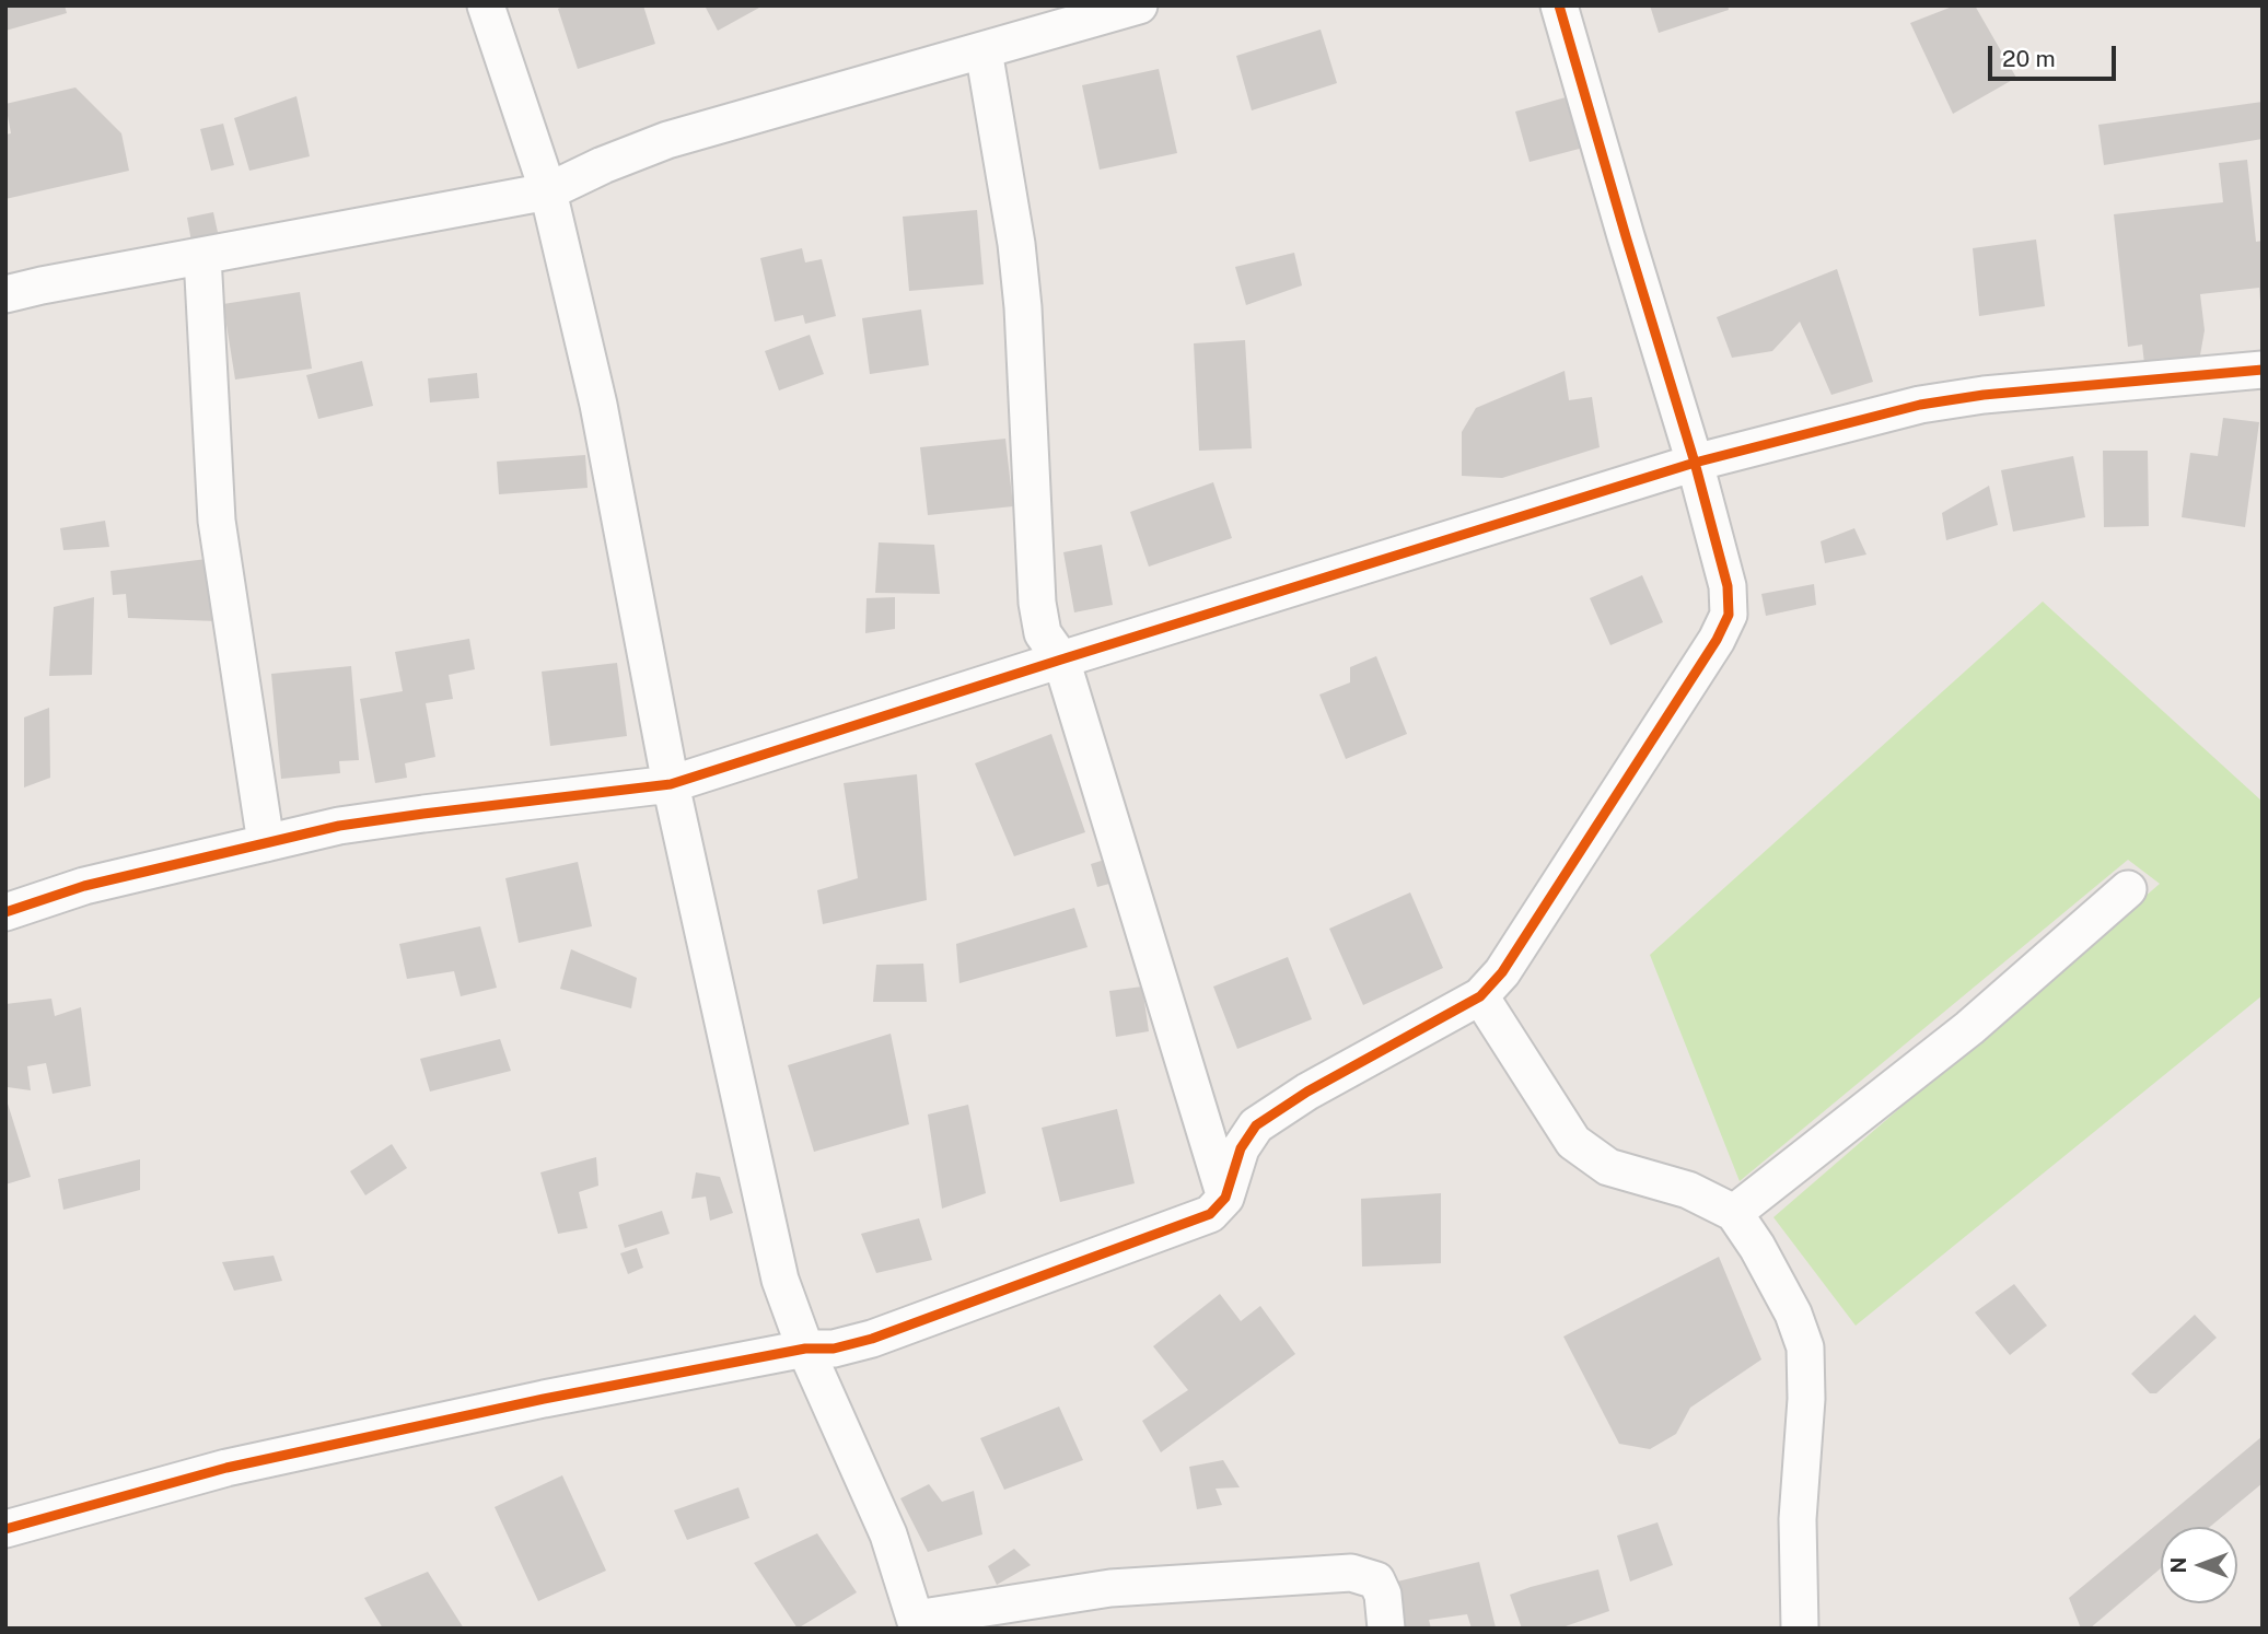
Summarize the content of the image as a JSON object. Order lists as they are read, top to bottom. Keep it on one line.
{"scale_bar":"20 m","north":"left"}
